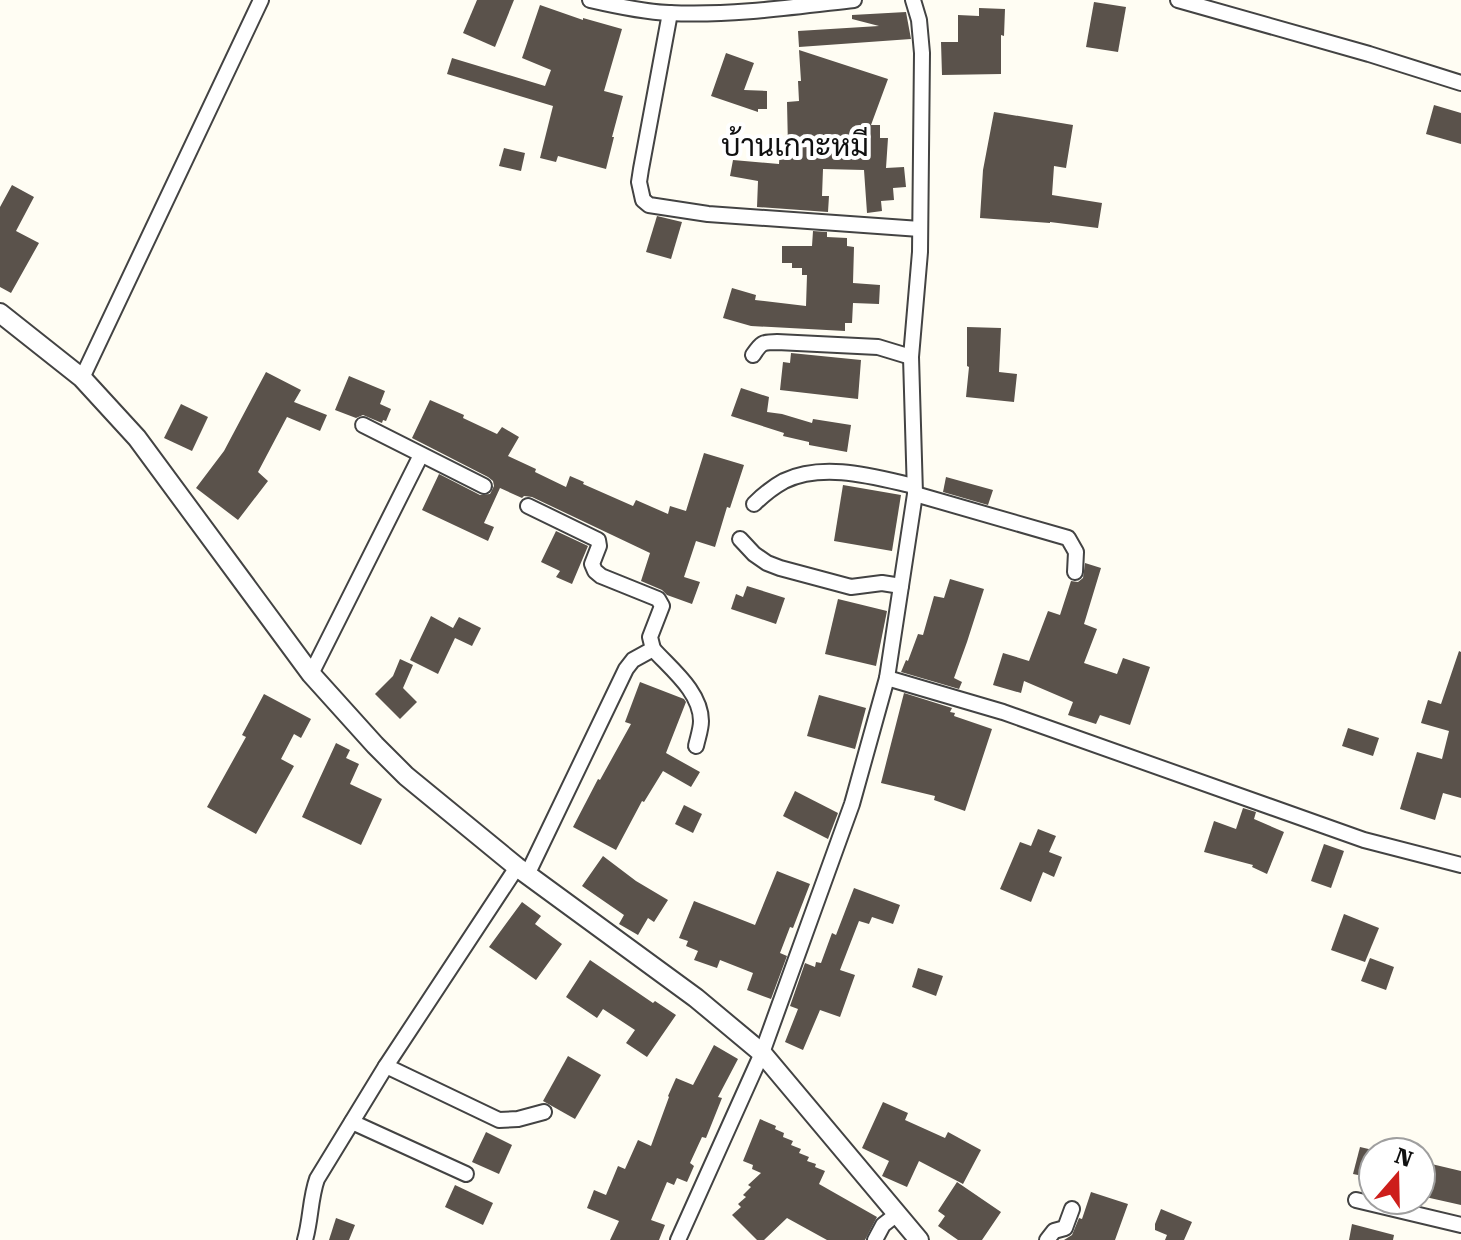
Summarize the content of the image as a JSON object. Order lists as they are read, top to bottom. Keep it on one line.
{"districts":["บ้านเกาะหมี"],"north":"top"}
